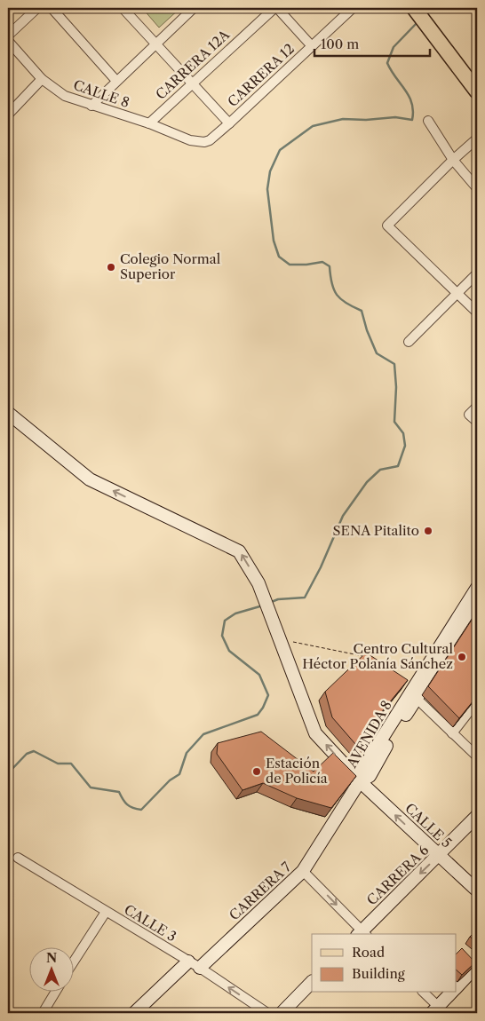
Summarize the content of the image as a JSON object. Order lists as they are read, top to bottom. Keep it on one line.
{"streets":{"main road":["AVENIDA 8","CALLE 5","CARRERA 6","CARRERA 7"],"street":["CARRERA 12A","CARRERA 12","CALLE 8","CALLE 3"]},"crossings":[["CARRERA 12A","CALLE 8"],["CARRERA 12","CALLE 8"],["AVENIDA 8","CALLE 5"],["AVENIDA 8","CARRERA 7"],["CALLE 5","CARRERA 6"],["CALLE 5","CARRERA 7"],["CARRERA 7","CALLE 3"]],"one_way":["CALLE 5"],"places":["Colegio Normal Superior","SENA Pitalito","Centro Cultural Héctor Polanía Sánchez","Estación de Policía"],"legend":["Road","Building"],"scale_bar":"100 m","north":"top"}
